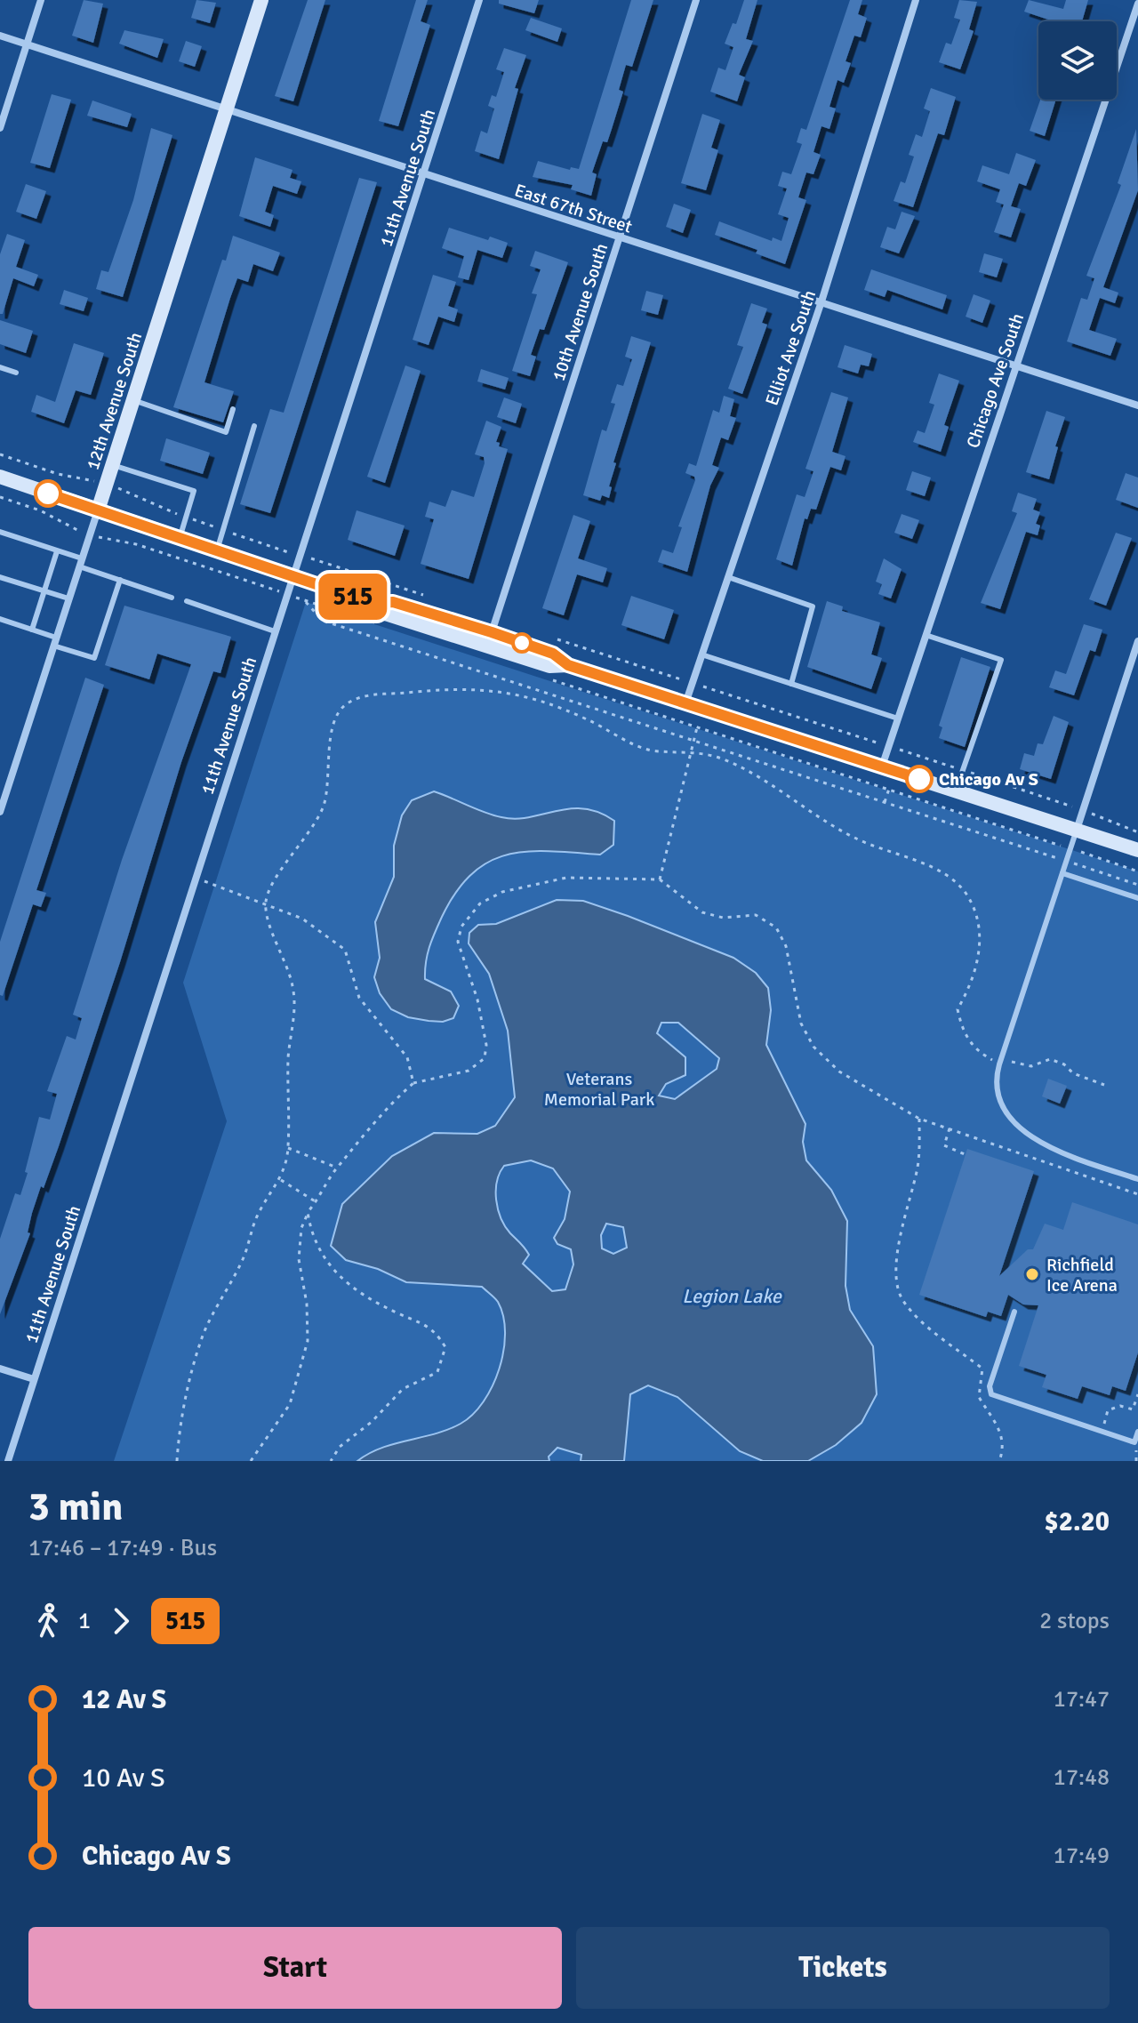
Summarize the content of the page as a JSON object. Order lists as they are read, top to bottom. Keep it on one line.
{"streets":{"main road":["12th Avenue South"],"street":["11th Avenue South","East 67th Street","10th Avenue South","Elliot Ave South","Chicago Ave South"]},"crossings":[["11th Avenue South","East 67th Street"],["East 67th Street","10th Avenue South"],["East 67th Street","Elliot Ave South"],["East 67th Street","Chicago Ave South"],["East 67th Street","12th Avenue South"]],"water":["Legion Lake"],"parks":["Veterans Memorial Park"],"places":["Chicago Av S","Richfield Ice Arena"],"lines":["bus line 515"],"page":{"on_map":"515","heading":["3 min","17:46 – 17:49 · Bus","$2.20"],"legs":["1","515","2 stops"],"list":[{"name":"12 Av S","value":"17:47"},{"name":"10 Av S","value":"17:48"},{"name":"Chicago Av S","value":"17:49"}],"buttons":["Start","Tickets"]}}
